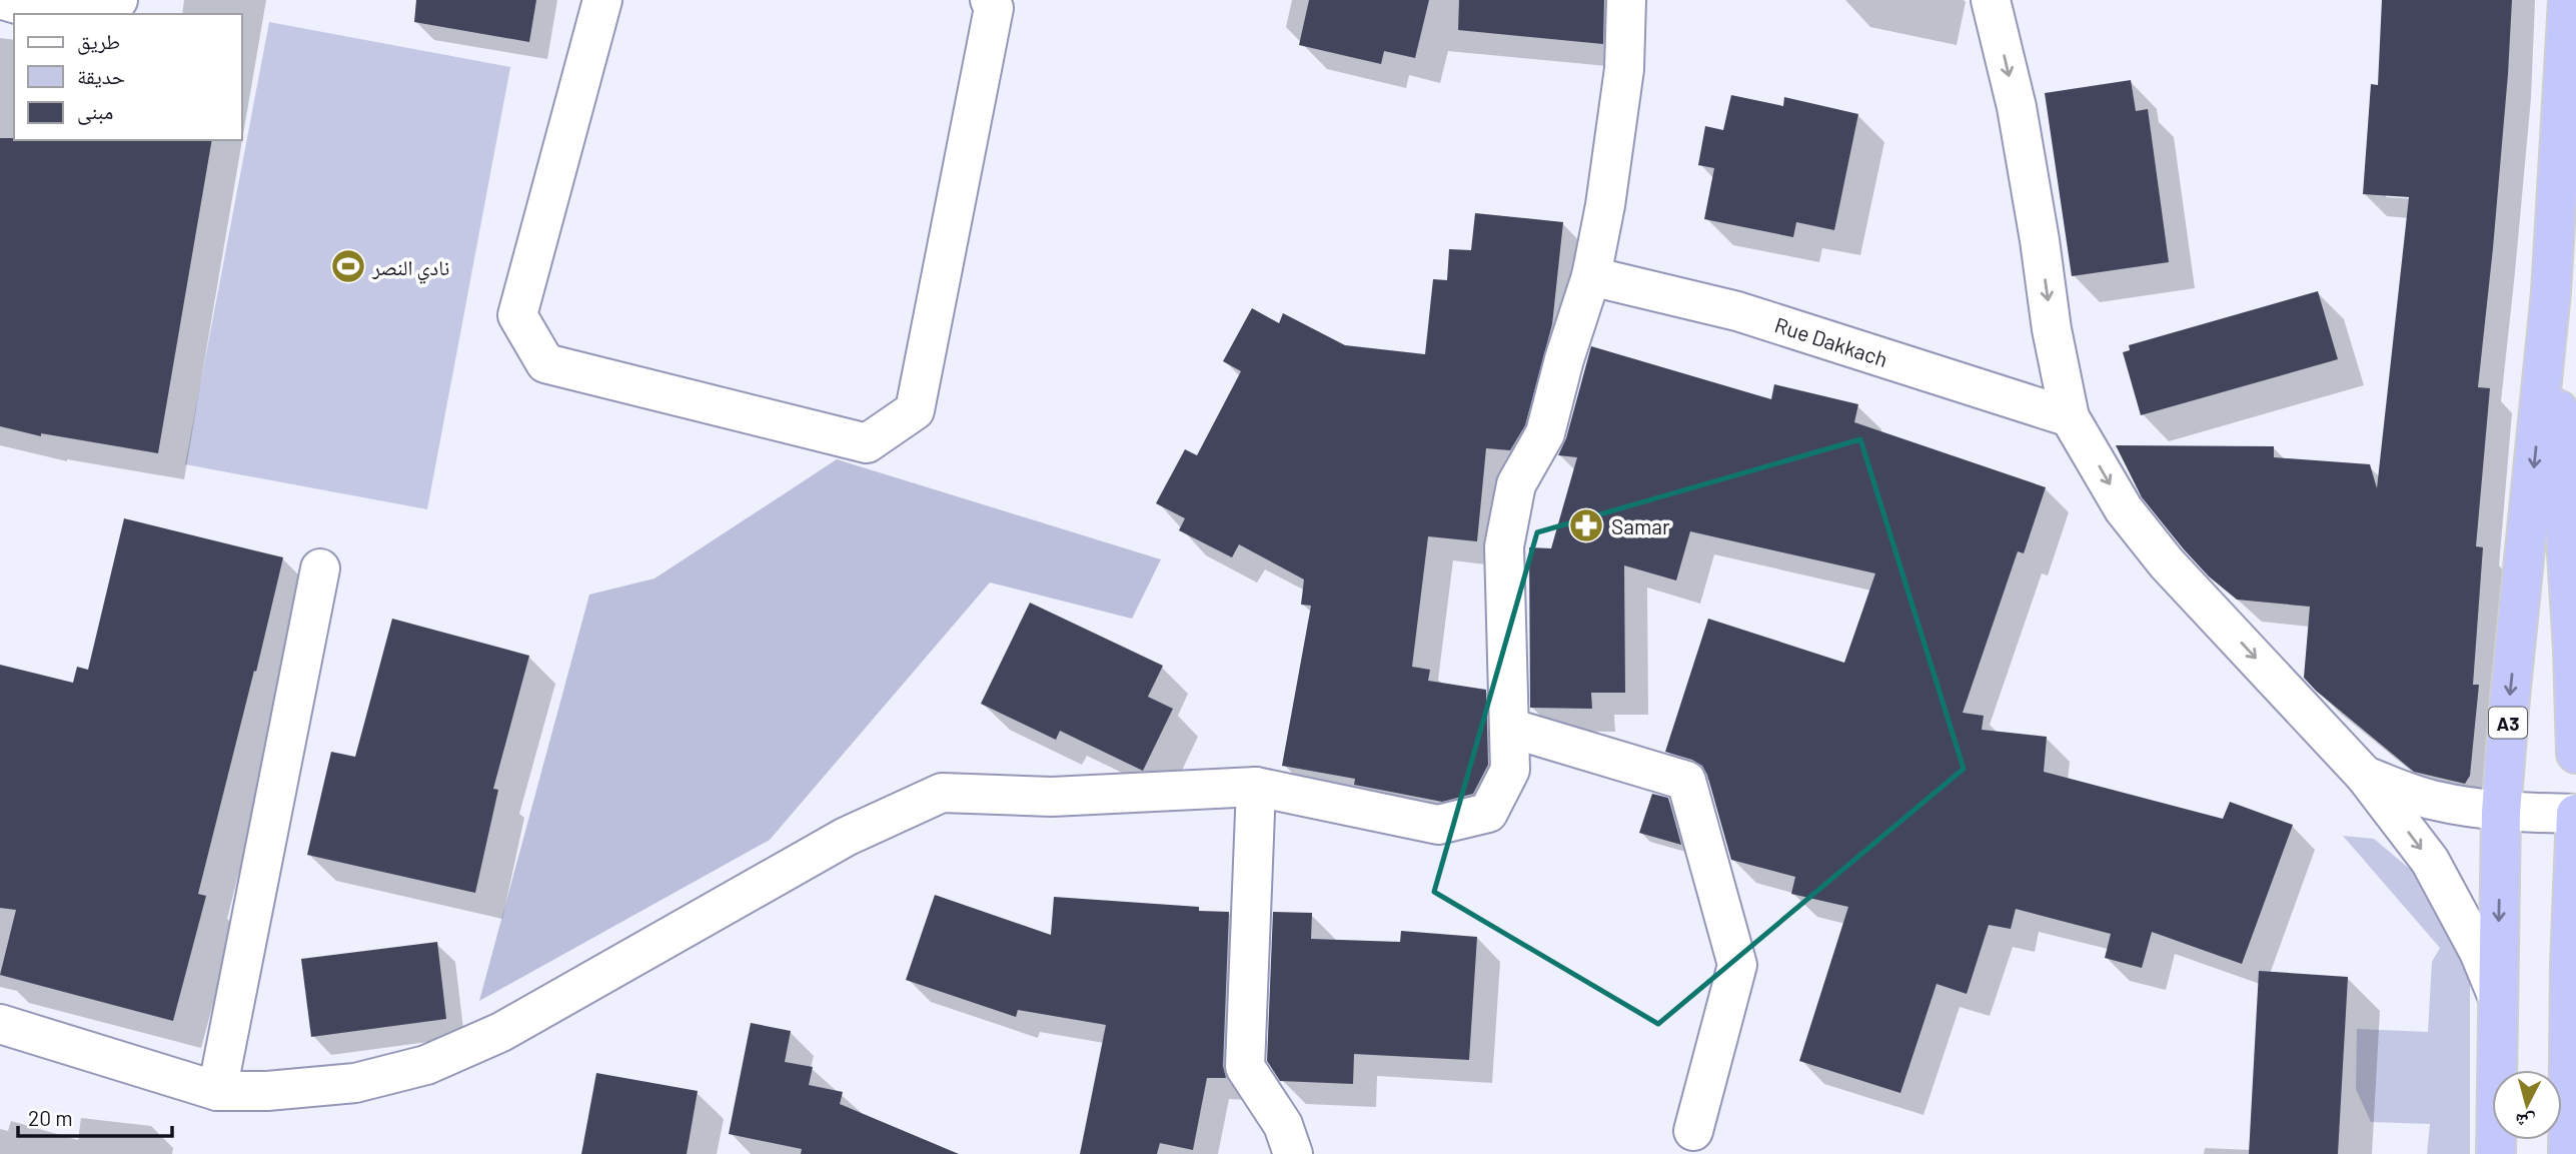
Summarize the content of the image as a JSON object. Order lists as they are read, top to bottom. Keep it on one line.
{"streets":{"highway":["A3"],"street":["Rue Dakkach"]},"places":{"sports":["نادي النصر"],"pharmacy":["Samar"]},"legend":["طريق","حديقة","مبنى"],"scale_bar":"20 m","north":"bottom"}
